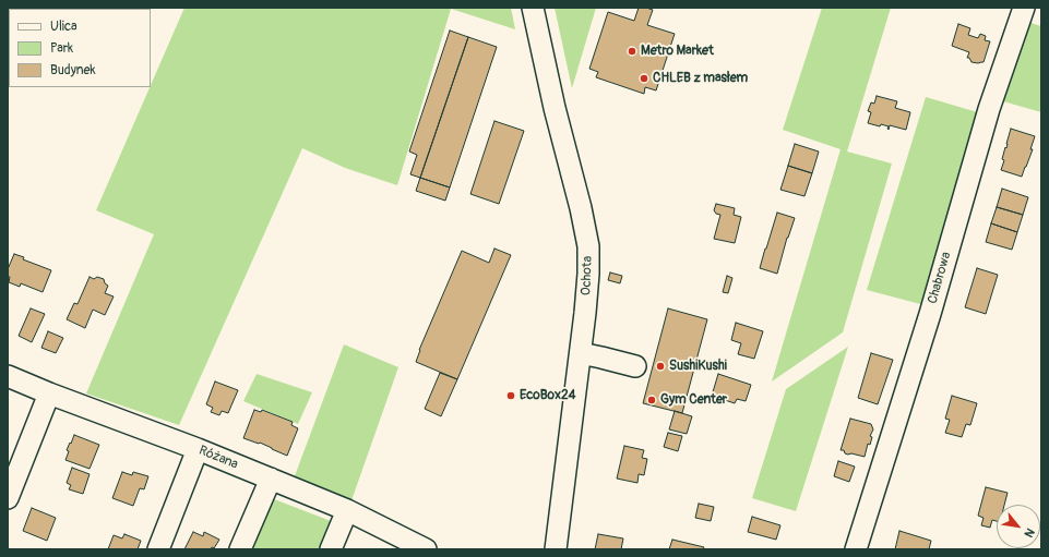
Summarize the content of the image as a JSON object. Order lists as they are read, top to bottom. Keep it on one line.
{"streets":{"street":["Ochota","Chabrowa","Różana"]},"places":["Metro Market","CHLEB z masłem","SushiKushi","EcoBox24","Gym Center"],"legend":["Ulica","Park","Budynek"],"north":"bottom right"}
